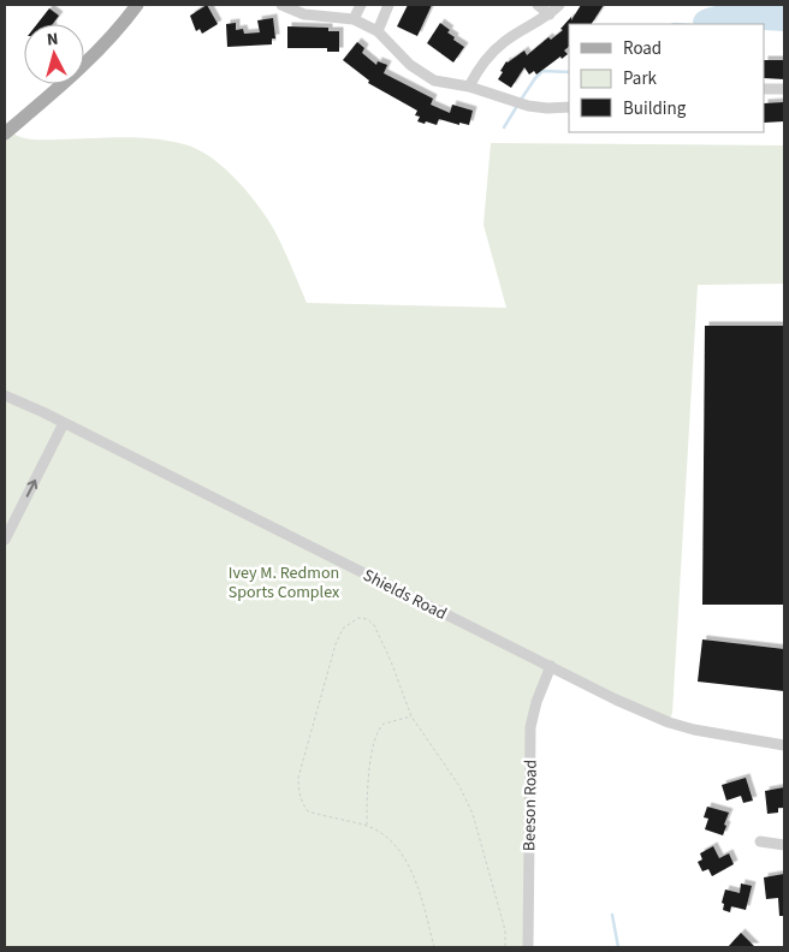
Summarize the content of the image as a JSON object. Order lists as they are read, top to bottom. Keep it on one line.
{"streets":{"street":["Shields Road","Beeson Road"]},"crossings":[["Shields Road","Beeson Road"]],"parks":["Ivey M. Redmon Sports Complex"],"legend":["Road","Park","Building"],"north":"top"}
